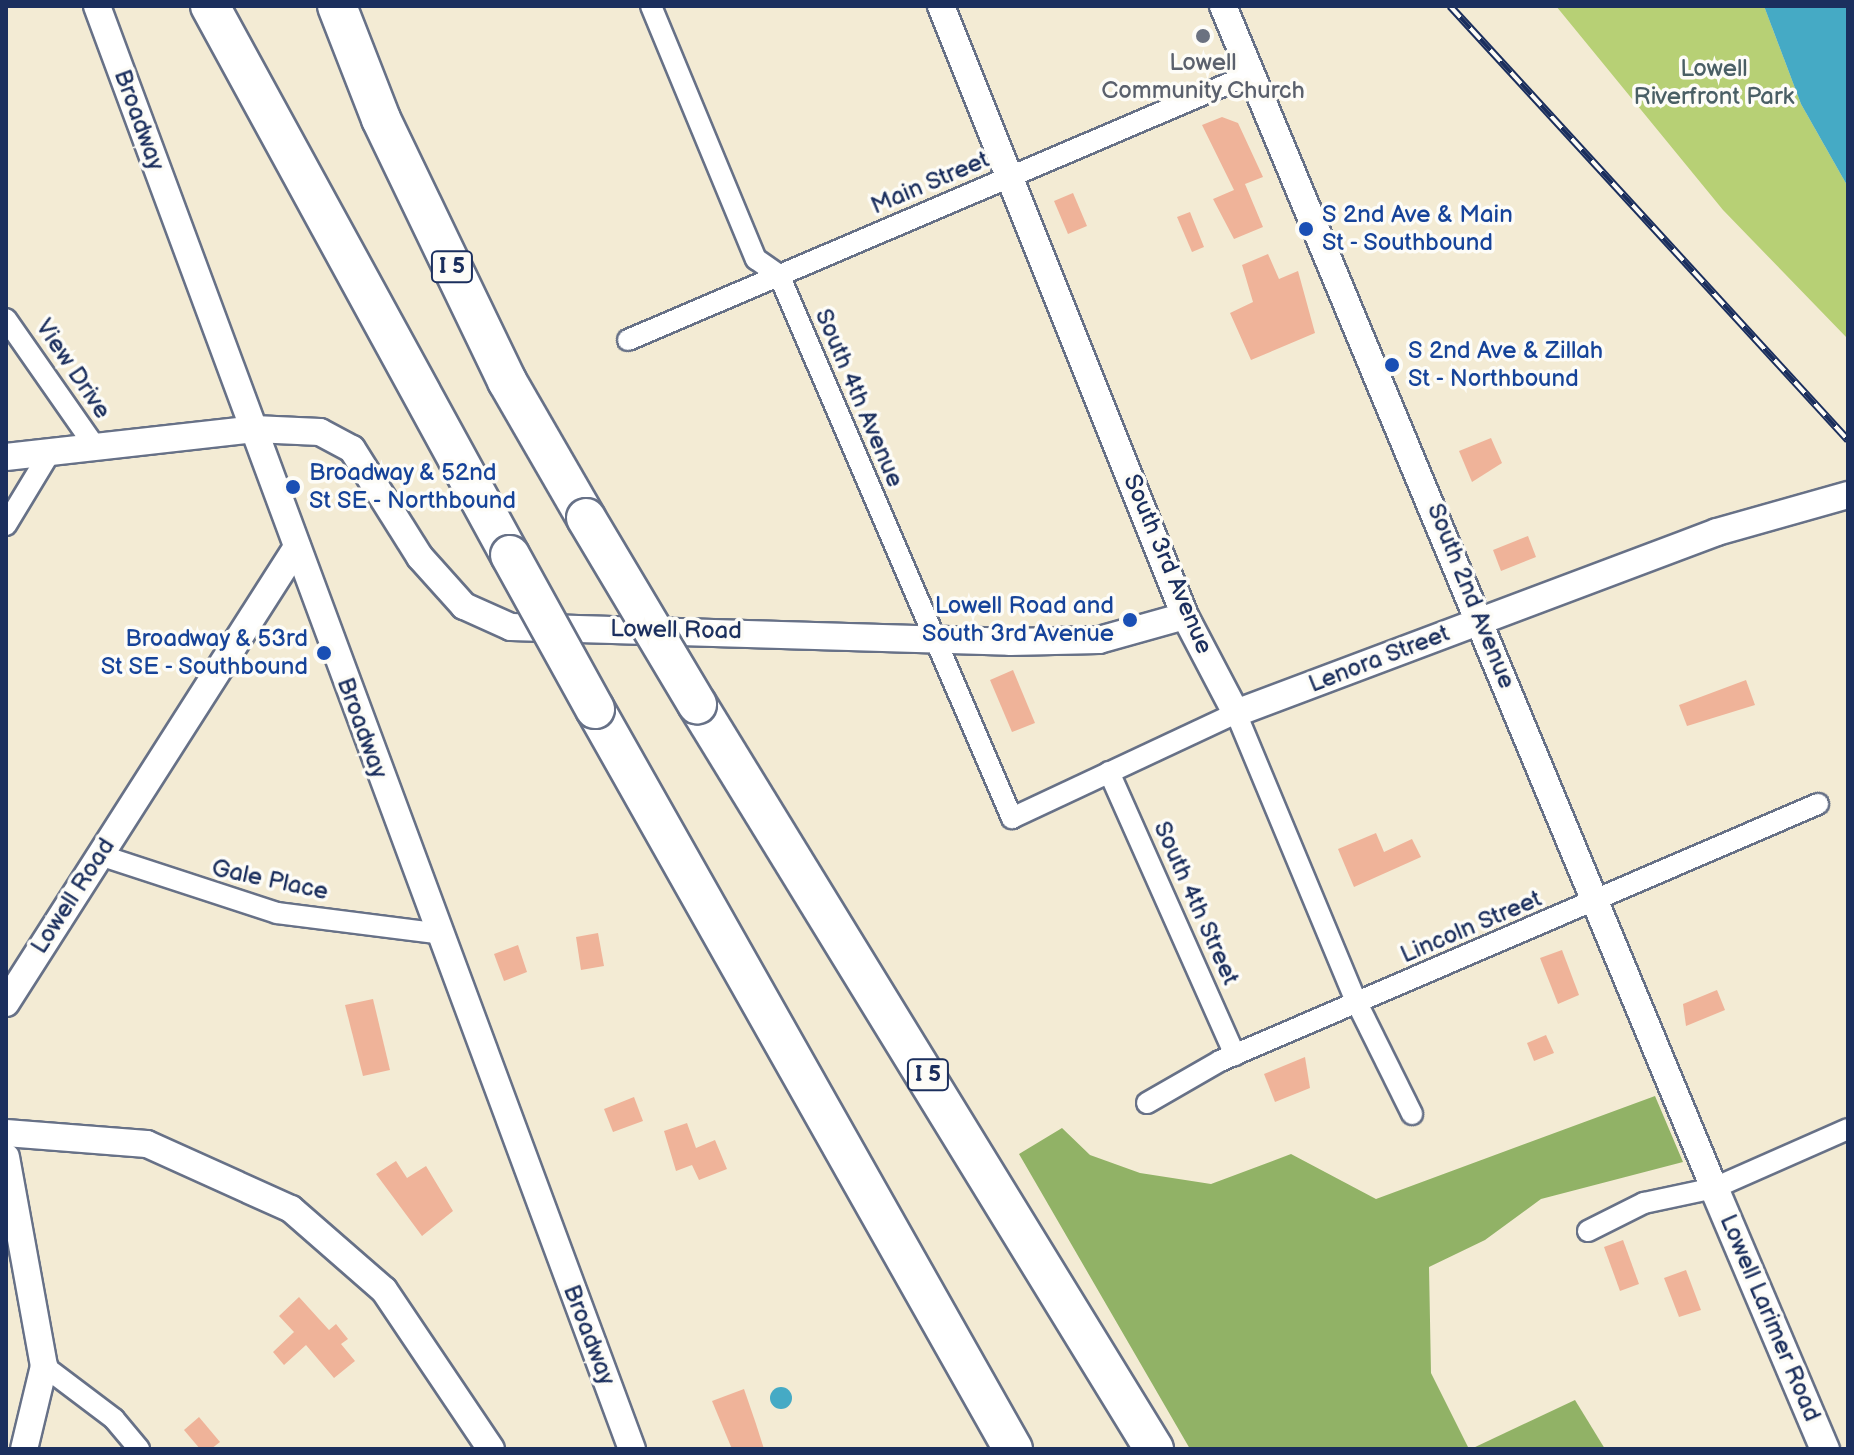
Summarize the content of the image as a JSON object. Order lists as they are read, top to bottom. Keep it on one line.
{"streets":{"highway":["I 5"],"main road":["Lowell Larimer Road"],"street":["Broadway","Main Street","View Drive","South 4th Avenue","South 3rd Avenue","South 2nd Avenue","Lowell Road","Lenora Street","Gale Place","South 4th Street","Lincoln Street"]},"crossings":[["Broadway","Lowell Road"],["Broadway","Gale Place"],["Main Street","South 4th Avenue"],["Main Street","South 3rd Avenue"],["Main Street","South 2nd Avenue"],["View Drive","Lowell Road"],["South 4th Avenue","Lowell Road"],["South 4th Avenue","Lenora Street"],["South 3rd Avenue","Lowell Road"],["South 3rd Avenue","Lenora Street"],["South 3rd Avenue","Lincoln Street"],["South 2nd Avenue","Lenora Street"],["South 2nd Avenue","Lincoln Street"],["South 2nd Avenue","Lowell Larimer Road"],["Lowell Road","Gale Place"],["Lenora Street","South 4th Street"],["South 4th Street","Lincoln Street"]],"parks":["Lowell Riverfront Park"],"places":["Lowell Community Church","S 2nd Ave & Main St - Southbound","S 2nd Ave & Zillah St - Northbound","Broadway & 52nd St SE - Northbound","Lowell Road and South 3rd Avenue","Broadway & 53rd St SE - Southbound"]}
